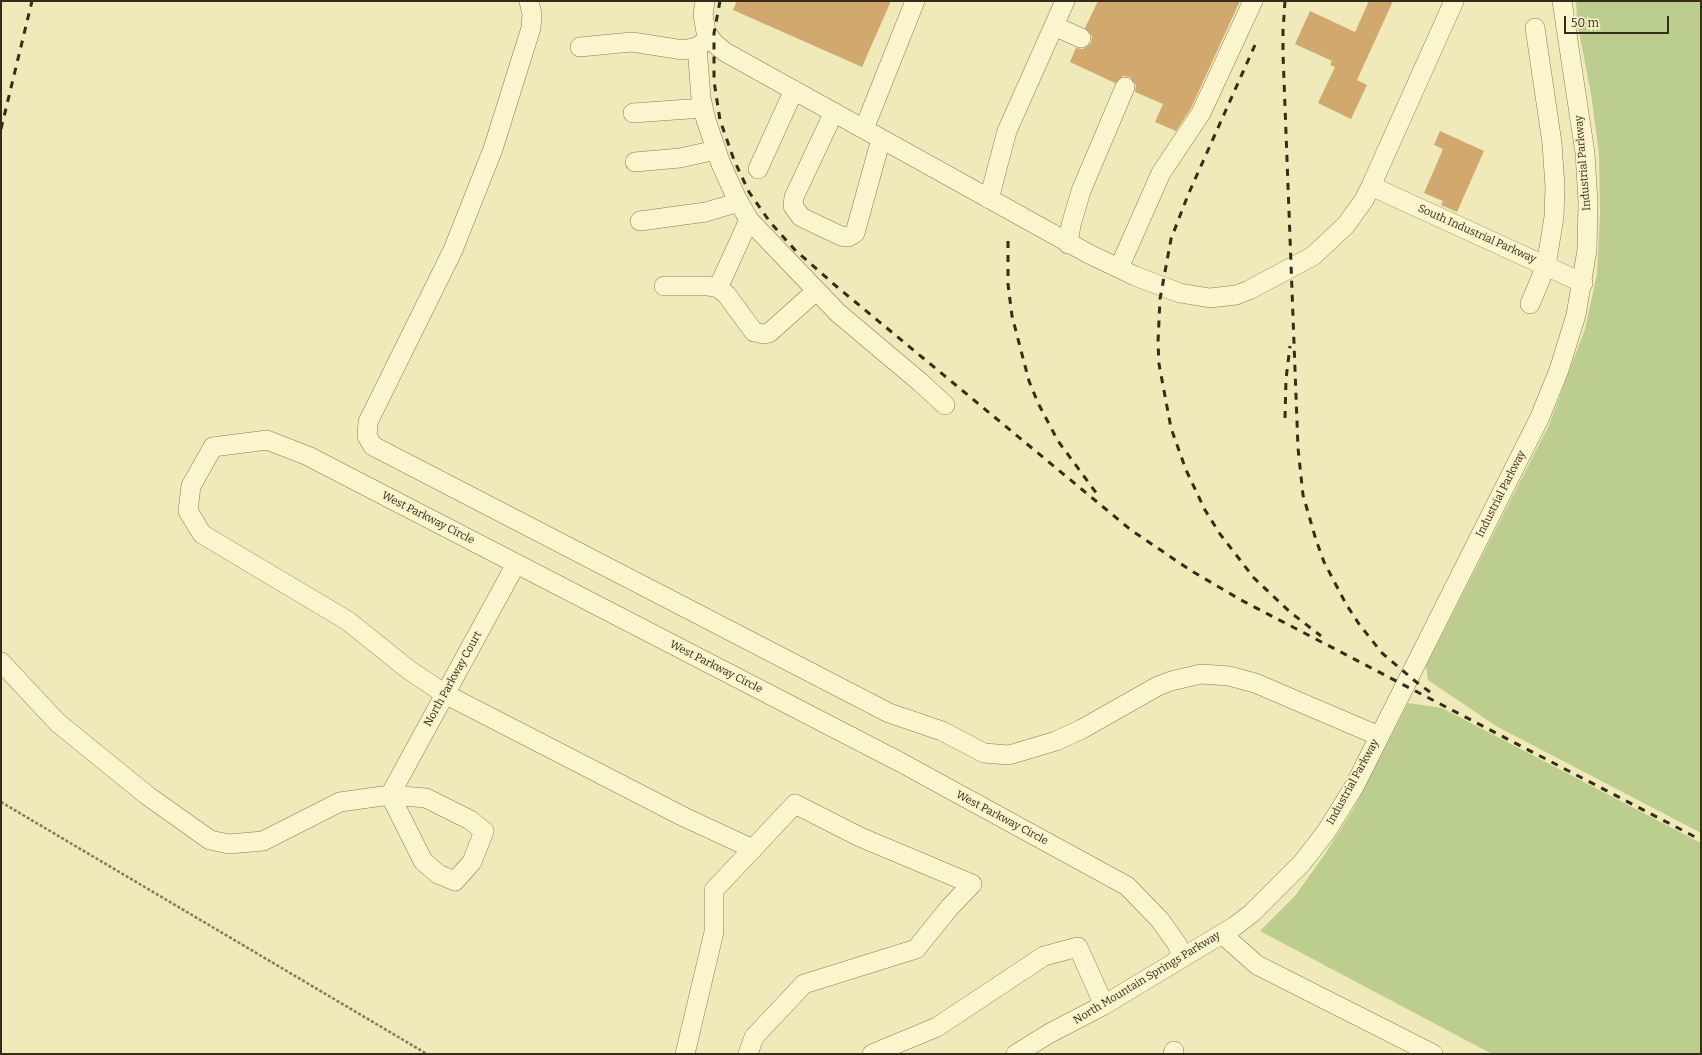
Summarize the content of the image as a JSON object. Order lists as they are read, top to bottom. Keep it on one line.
{"streets":{"street":["Industrial Parkway","South Industrial Parkway","West Parkway Circle","North Parkway Court","North Mountain Springs Parkway"]},"crossings":[["Industrial Parkway","South Industrial Parkway"],["Industrial Parkway","North Mountain Springs Parkway"],["West Parkway Circle","North Parkway Court"],["West Parkway Circle","North Mountain Springs Parkway"]],"scale_bar":"50 m"}
